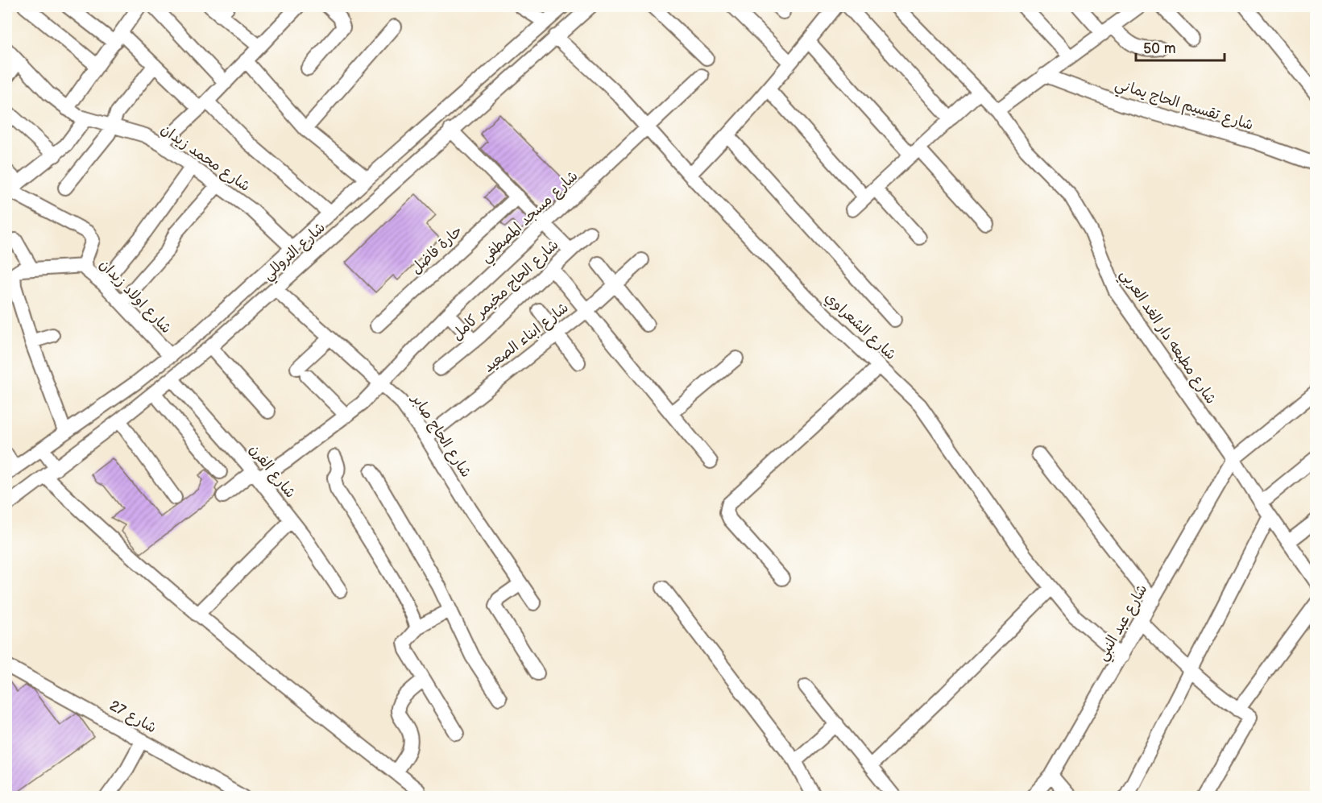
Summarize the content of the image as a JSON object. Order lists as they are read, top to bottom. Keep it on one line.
{"streets":{"street":["شارع تقسيم الحاج يماني","شارع محمد زيدان","شارع مسجد المصطفي","حارة فاضل","شارع التروللي","شارع الحاج مخيمر كامل","شارع اولاد زيدان","شارع الشعراوي","شارع مطبعه دار الغد العربي","شارع ابناء الصعيد","شارع الحاج صابر","شارع الفرن","شارع عبد النبي","شارع 27"]},"crossings":[["شارع محمد زيدان","شارع التروللي"],["شارع مسجد المصطفي","شارع الشعراوي"],["شارع مسجد المصطفي","شارع الحاج صابر"],["شارع مسجد المصطفي","شارع الفرن"],["شارع التروللي","شارع اولاد زيدان"],["شارع التروللي","شارع الشعراوي"],["شارع التروللي","شارع الحاج صابر"],["شارع التروللي","شارع الفرن"],["شارع الشعراوي","شارع عبد النبي"],["شارع مطبعه دار الغد العربي","شارع عبد النبي"],["شارع ابناء الصعيد","شارع الحاج صابر"]],"scale_bar":"50 m"}
